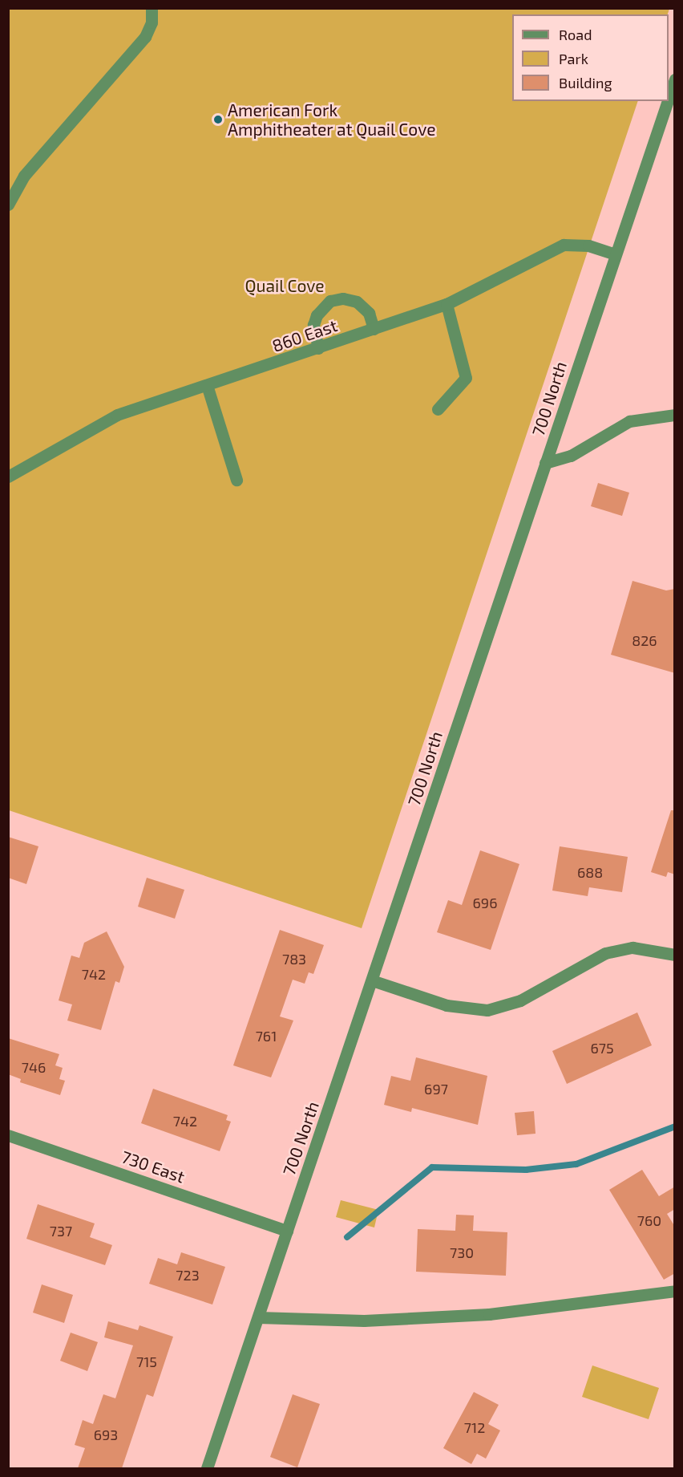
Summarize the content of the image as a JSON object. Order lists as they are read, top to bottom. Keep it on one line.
{"streets":{"street":["860 East","700 North","730 East"]},"crossings":[["860 East","700 North"],["700 North","730 East"]],"parks":["Quail Cove"],"places":["American Fork Amphitheater at Quail Cove"],"house_numbers":["826","688","696","783","742","761","675","746","697","742","760","737","730","723","715","712","693"],"legend":["Road","Park","Building"]}
